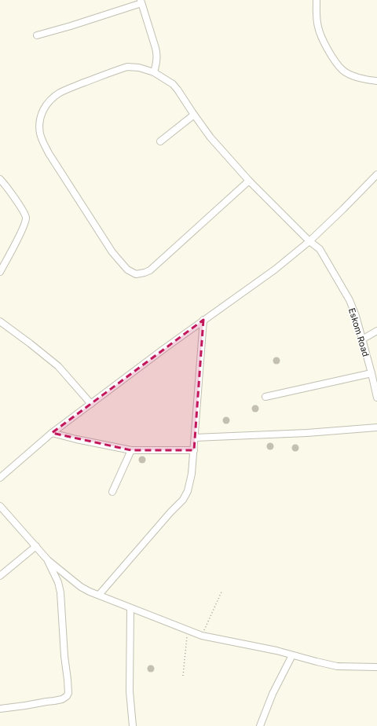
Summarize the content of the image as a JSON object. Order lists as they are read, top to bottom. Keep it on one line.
{"streets":{"street":["Eskom Road"]}}
